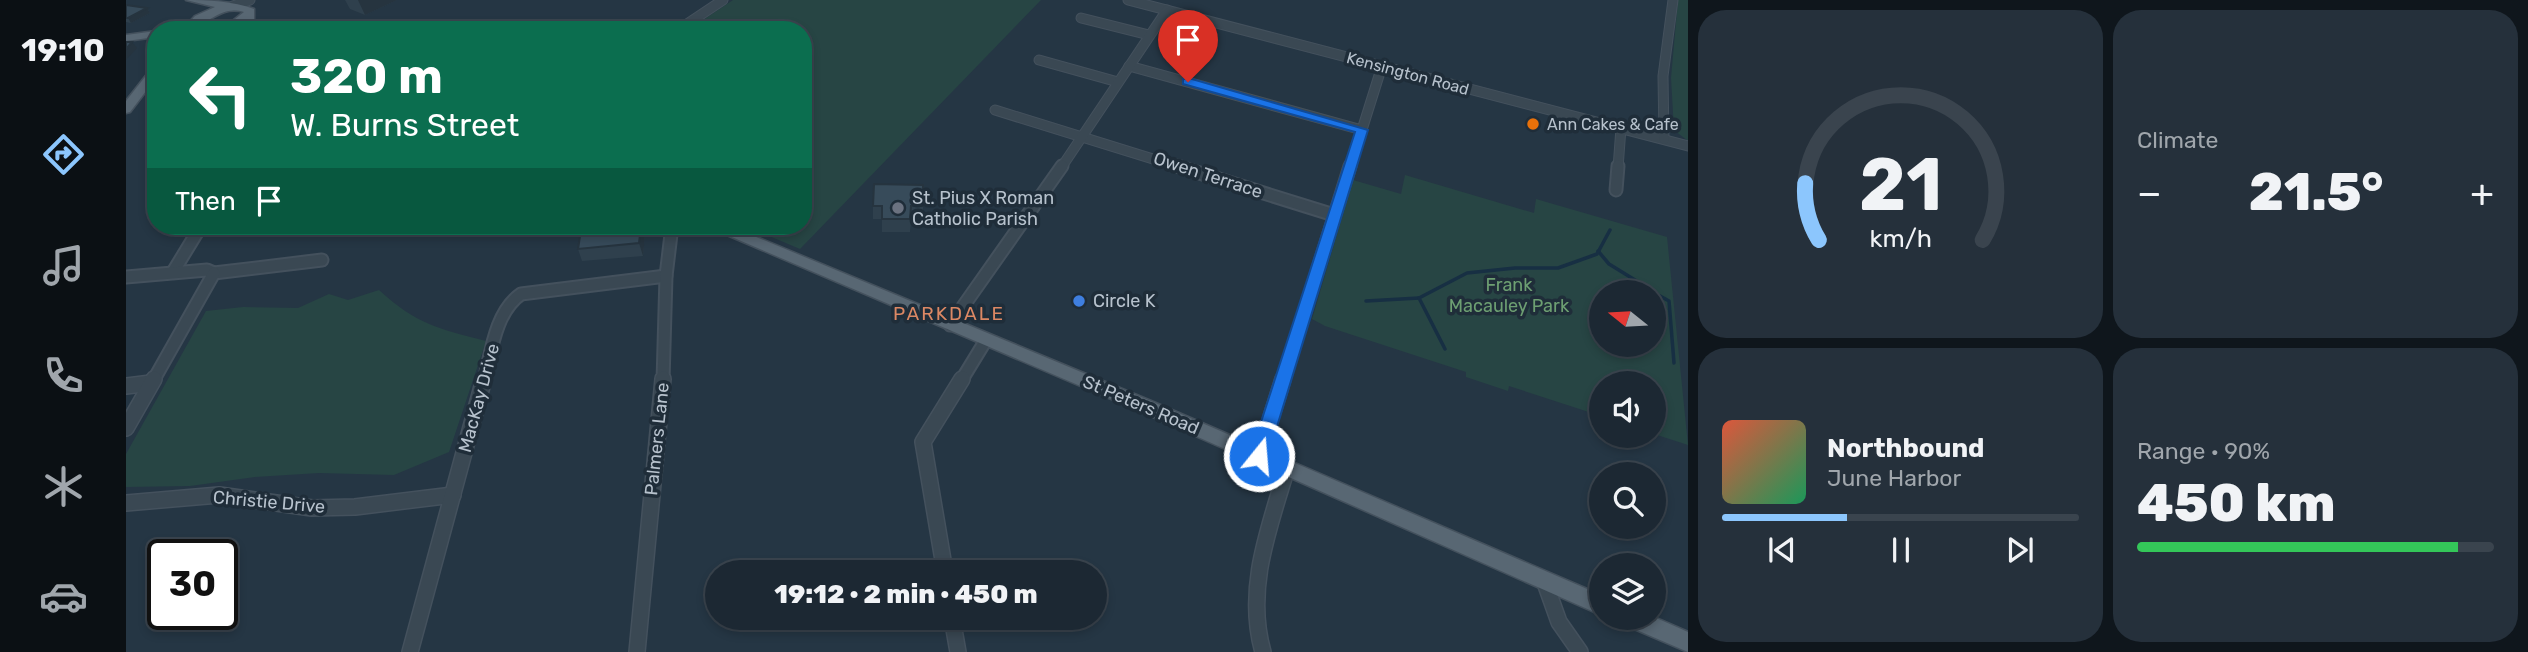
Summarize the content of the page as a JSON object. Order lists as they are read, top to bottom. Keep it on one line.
{"streets":{"main road":["St Peters Road"],"street":["Kensington Road","Owen Terrace","MacKay Drive","Palmers Lane","Christie Drive"]},"crossings":[["MacKay Drive","Palmers Lane"],["MacKay Drive","Christie Drive"]],"districts":["PARKDALE"],"parks":["Frank Macauley Park"],"places":["Ann Cakes & Cafe","St. Pius X Roman Catholic Parish","Circle K"],"north":"left","page":{"tabs":"19:10","tile":["Climate",["Range · 90%","450 km"]],"turn":["320 m","W. Burns Street"],"heat":["−","21.5°","+"],"then":"Then","song":["Northbound","June Harbor"],"limit":"30","trip":"19:12 · 2 min · 450 m","gauge":["21","km/h"]}}
